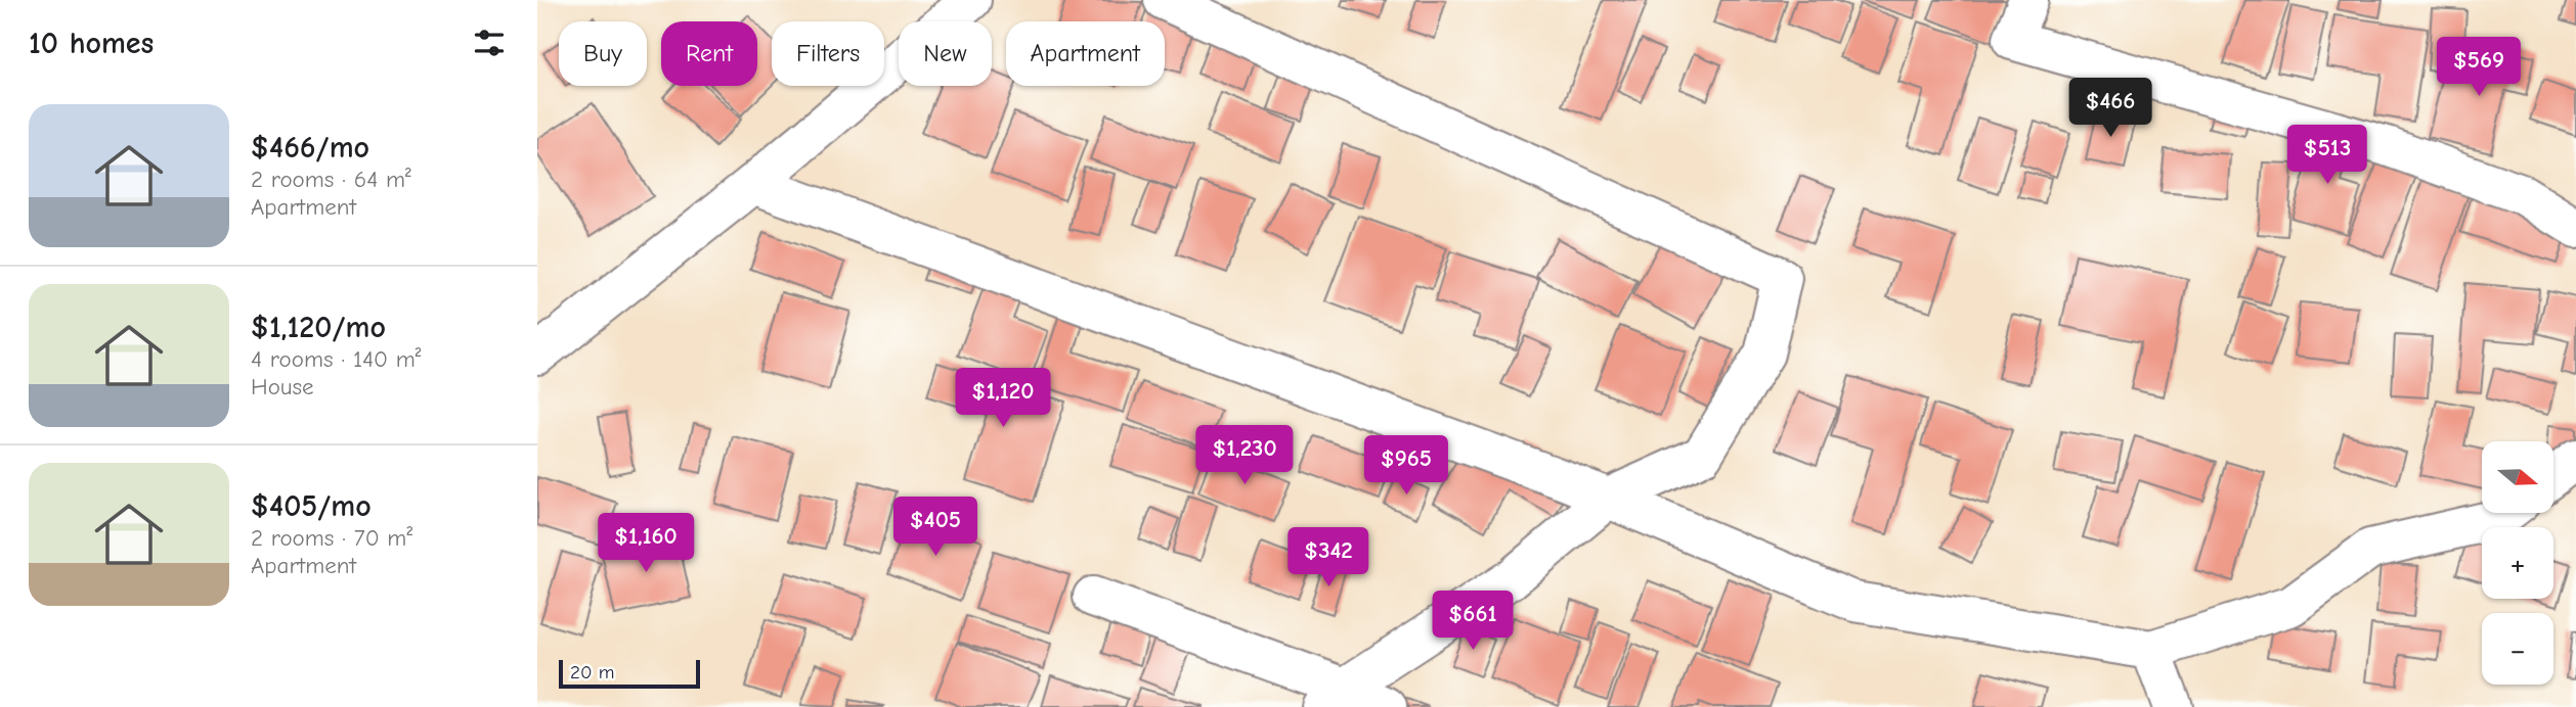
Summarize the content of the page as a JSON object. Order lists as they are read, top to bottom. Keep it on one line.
{"scale_bar":"20 m","north":"right","page":{"heading":"10 homes","chip":["Buy","Rent","Filters","New","Apartment"],"price":["$569","$466","$513","$1,120","$1,230","$965","$405","$1,160","$342","$661"],"list":[{"name":"$466/mo","note":"2 rooms · 64 m² · Apartment"},{"name":"$1,120/mo","note":"4 rooms · 140 m² · House"},{"name":"$405/mo","note":"2 rooms · 70 m² · Apartment"}],"map_buttons":["+","−"],"scale":"20 m"}}
